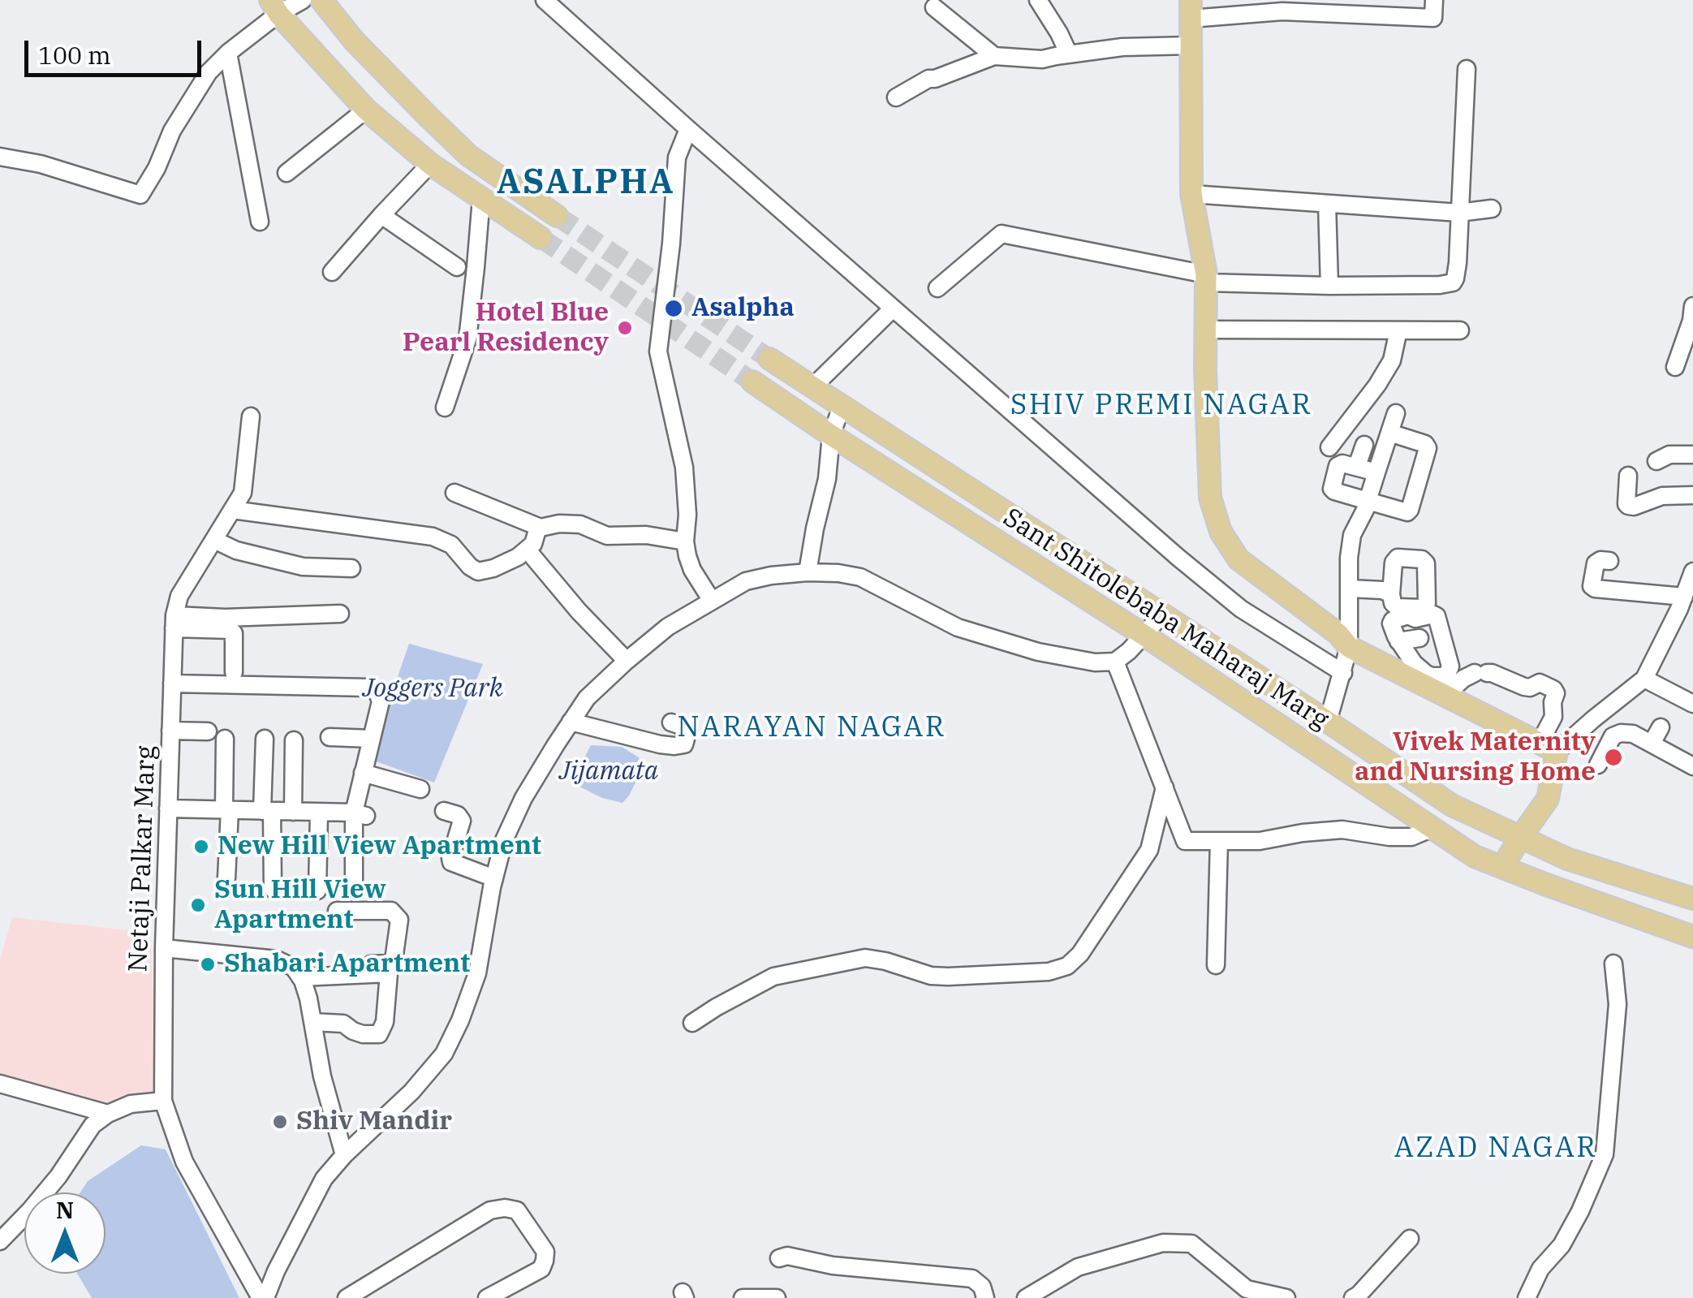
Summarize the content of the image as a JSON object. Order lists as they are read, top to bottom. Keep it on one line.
{"streets":{"main road":["Sant Shitolebaba Maharaj Marg"],"street":["Netaji Palkar Marg"]},"districts":["ASALPHA","SHIV PREMI NAGAR","NARAYAN NAGAR","AZAD NAGAR"],"parks":["Joggers Park","Jijamata"],"places":["Asalpha","Hotel Blue Pearl Residency","Vivek Maternity and Nursing Home","New Hill View Apartment","Sun Hill View Apartment","Shabari Apartment","Shiv Mandir"],"scale_bar":"100 m","north":"top"}
